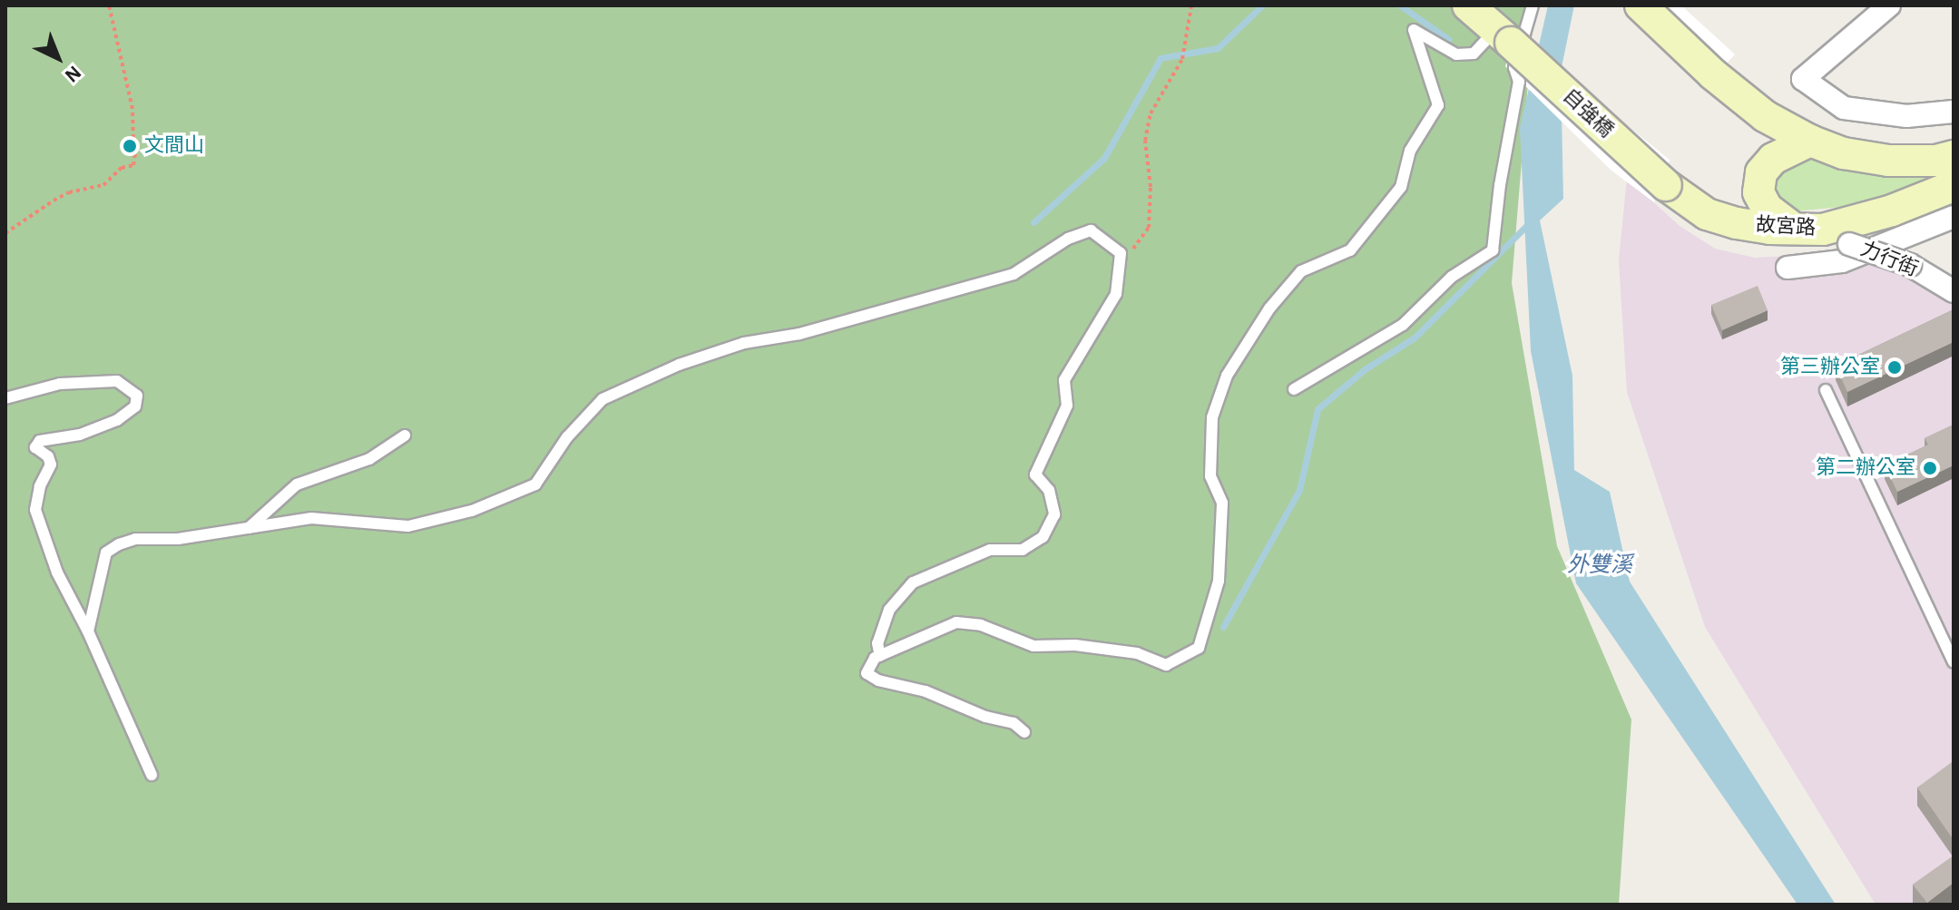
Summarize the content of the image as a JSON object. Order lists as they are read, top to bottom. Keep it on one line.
{"streets":{"main road":["自強橋","故宮路"],"street":["力行街"]},"crossings":[["自強橋","故宮路"],["故宮路","力行街"]],"water":["外雙溪"],"places":["文間山","第三辦公室","第二辦公室"],"north":"bottom right"}
